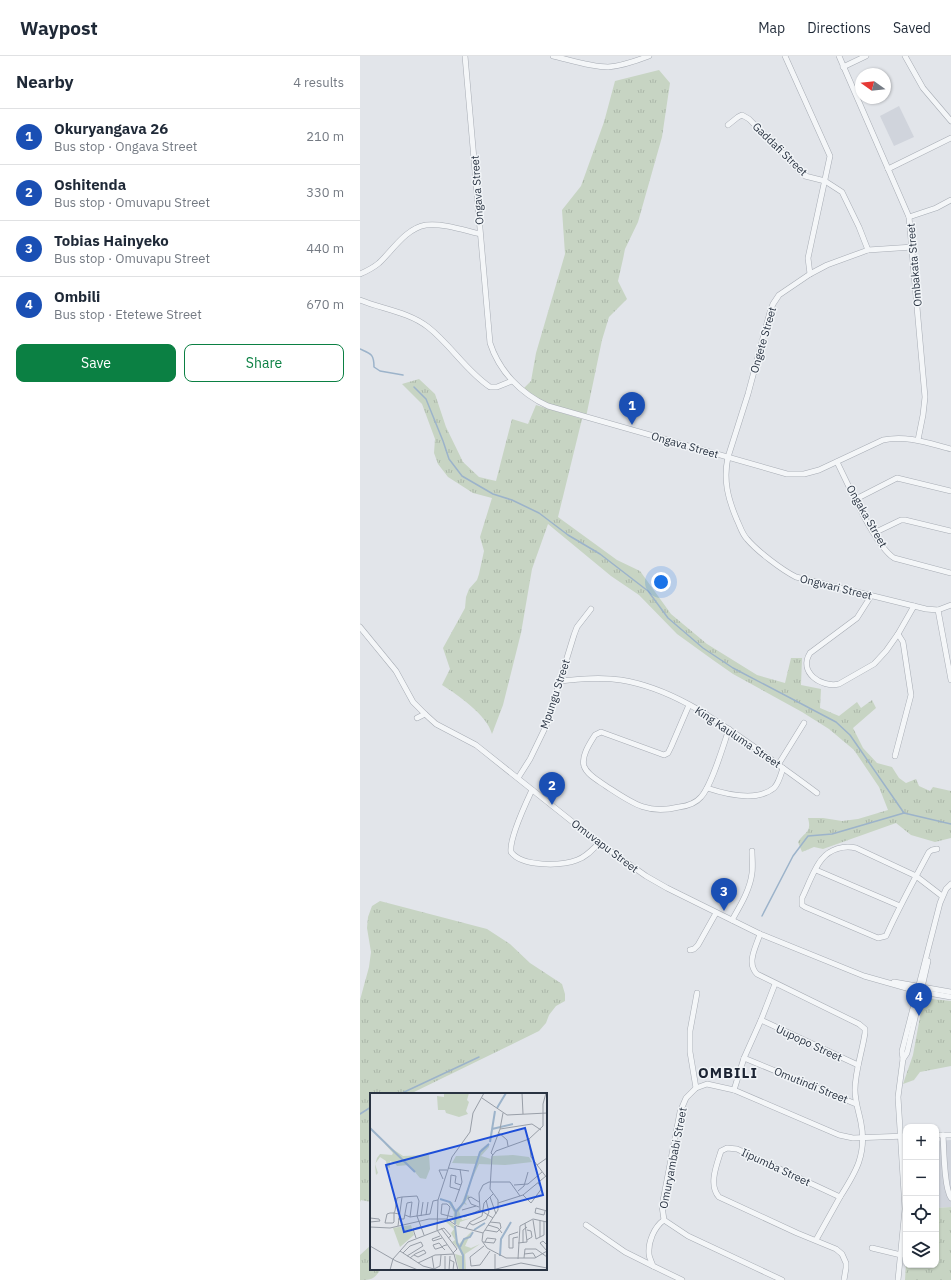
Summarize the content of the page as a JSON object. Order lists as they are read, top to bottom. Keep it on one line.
{"streets":{"street":["Gaddafi Street","Ongava Street","Ombakata Street","Ongete Street","Ongaka Street","Ongwari Street","Mpungu Street","King Kauluma Street","Omuvapu Street","Uupopo Street","Omutindi Street","Omuryambabi Street","Iipumba Street"]},"crossings":[["Gaddafi Street","Ongete Street"],["Ongava Street","Ombakata Street"],["Ongava Street","Ongete Street"],["Ongava Street","Ongaka Street"],["Ongava Street","Ongwari Street"],["Ombakata Street","Ongete Street"],["Ongete Street","Ongwari Street"],["Mpungu Street","King Kauluma Street"],["Mpungu Street","Omuvapu Street"]],"districts":["OMBILI"],"north":"left","page":{"header":"Waypost","nav":["Map","Directions","Saved"],"heading":["Nearby","4 results"],"list":[{"mark":"1","name":"Okuryangava 26","note":"Bus stop · Ongava Street","value":"210 m"},{"mark":"2","name":"Oshitenda","note":"Bus stop · Omuvapu Street","value":"330 m"},{"mark":"3","name":"Tobias Hainyeko","note":"Bus stop · Omuvapu Street","value":"440 m"},{"mark":"4","name":"Ombili","note":"Bus stop · Etetewe Street","value":"670 m"}],"buttons":["Save","Share"],"pins":["1","2","3","4"],"map_buttons":["+","−"]}}
